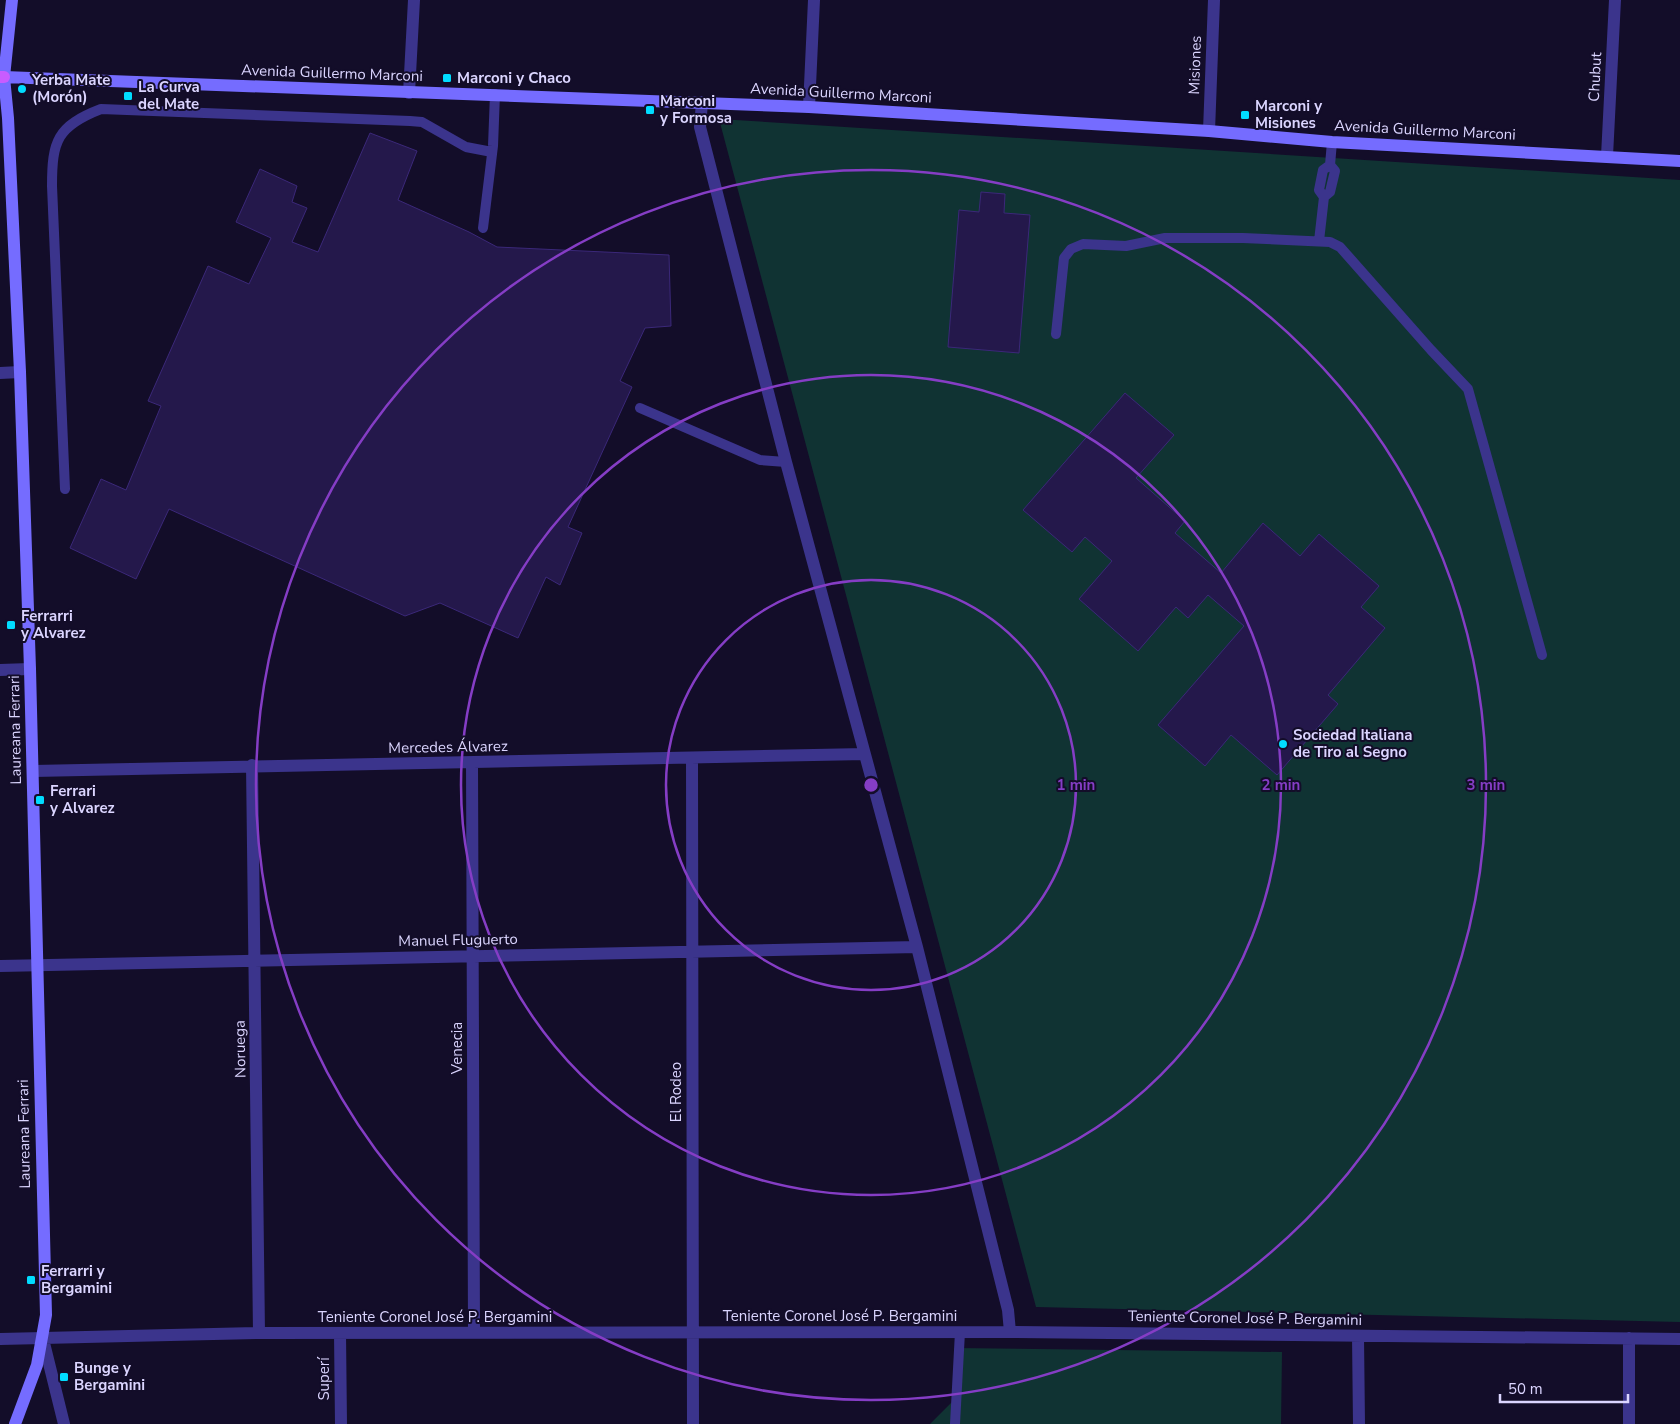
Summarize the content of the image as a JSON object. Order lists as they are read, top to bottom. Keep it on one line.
{"streets":{"main road":["Avenida Guillermo Marconi","Laureana Ferrari"],"street":["Misiones","Chubut","Mercedes Álvarez","Manuel Fluguerto","Venecia","Noruega","El Rodeo","Teniente Coronel José P. Bergamini","Superí"]},"crossings":[["Misiones","Avenida Guillermo Marconi"],["Avenida Guillermo Marconi","Chubut"],["Avenida Guillermo Marconi","Laureana Ferrari"],["Laureana Ferrari","Mercedes Álvarez"],["Laureana Ferrari","Manuel Fluguerto"],["Laureana Ferrari","Teniente Coronel José P. Bergamini"],["Mercedes Álvarez","Venecia"],["Mercedes Álvarez","Noruega"],["Mercedes Álvarez","El Rodeo"],["Manuel Fluguerto","Venecia"],["Manuel Fluguerto","Noruega"],["Manuel Fluguerto","El Rodeo"],["Venecia","Teniente Coronel José P. Bergamini"],["Noruega","Teniente Coronel José P. Bergamini"],["El Rodeo","Teniente Coronel José P. Bergamini"],["Teniente Coronel José P. Bergamini","Superí"]],"places":{"transit":["Marconi y Chaco","La Curva del Mate","Marconi y Formosa","Marconi y Misiones","Ferrarri y Alvarez","Ferrari y Alvarez","Ferrarri y Bergamini","Bunge y Bergamini"],"other":["Yerba Mate (Morón)","Sociedad Italiana de Tiro al Segno"]},"scale_bar":"50 m","rings":["1 min","2 min","3 min"]}
